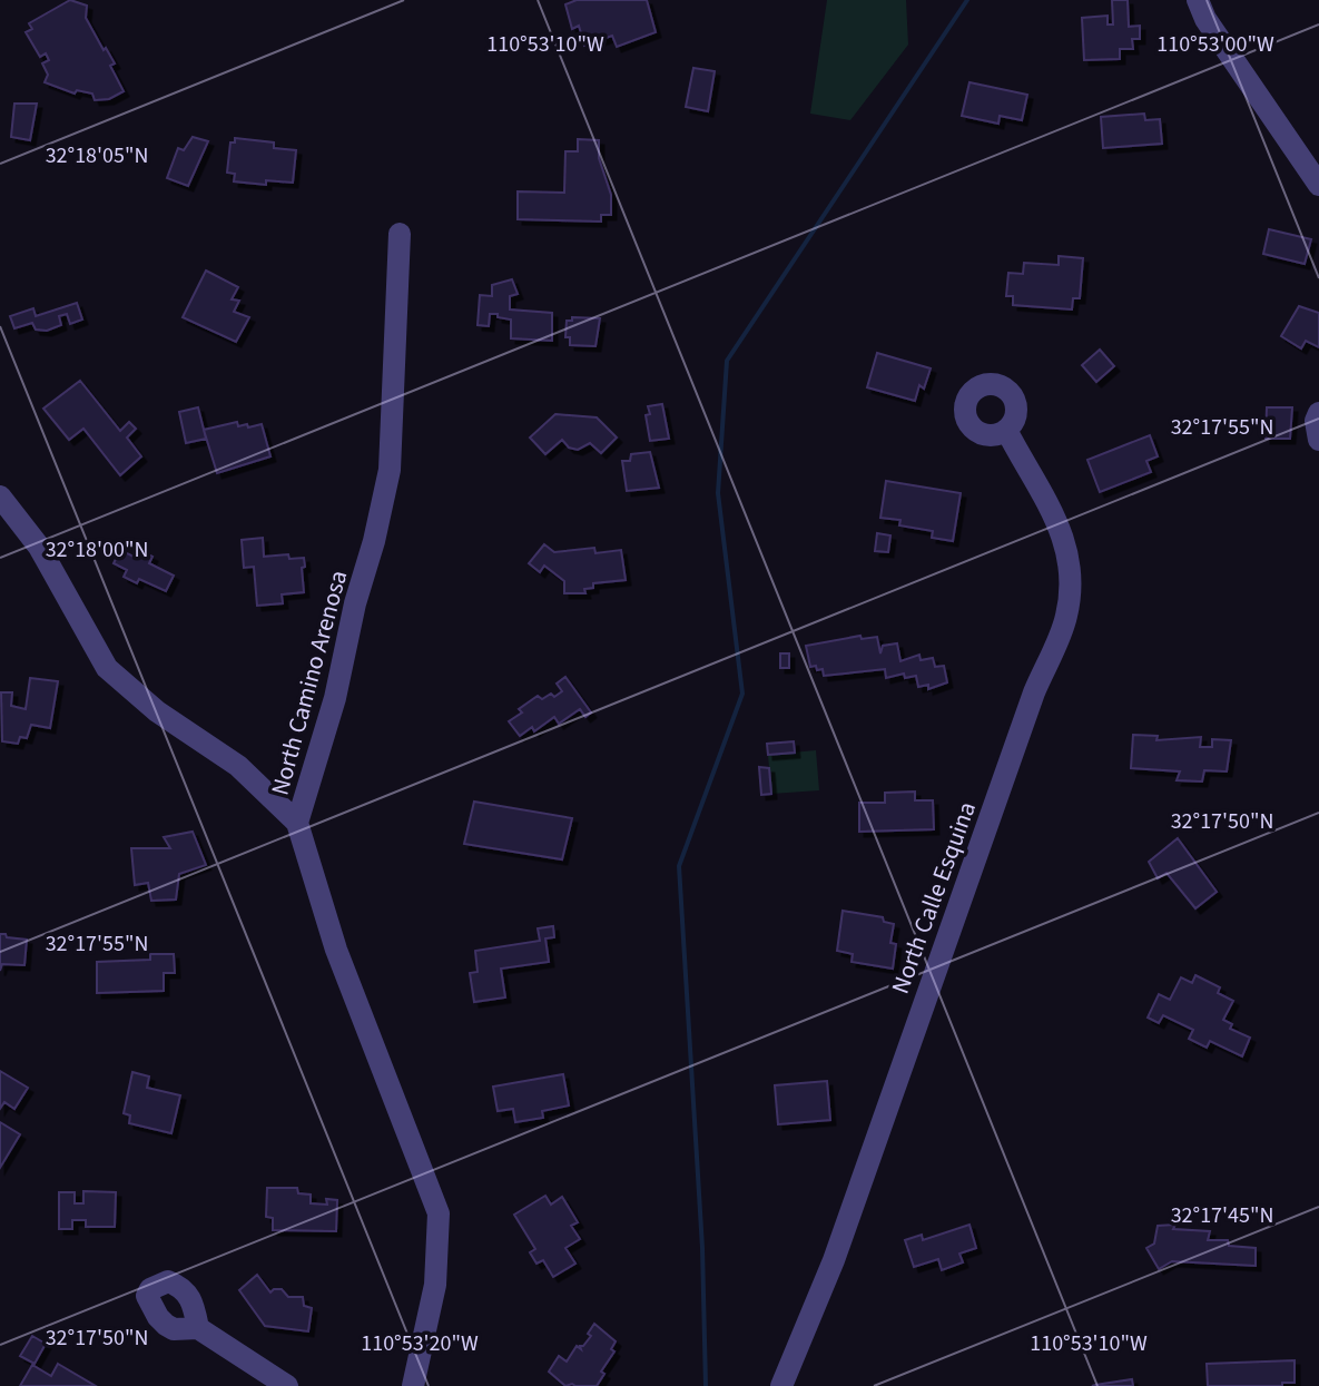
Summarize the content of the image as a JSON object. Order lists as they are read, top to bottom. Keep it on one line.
{"streets":{"street":["North Camino Arenosa","North Calle Esquina"]},"coordinates":["110°53'10\"W","110°53'00\"W","32°18'05\"N","32°17'55\"N","32°18'00\"N","32°17'50\"N","32°17'45\"N","110°53'20\"W"]}
